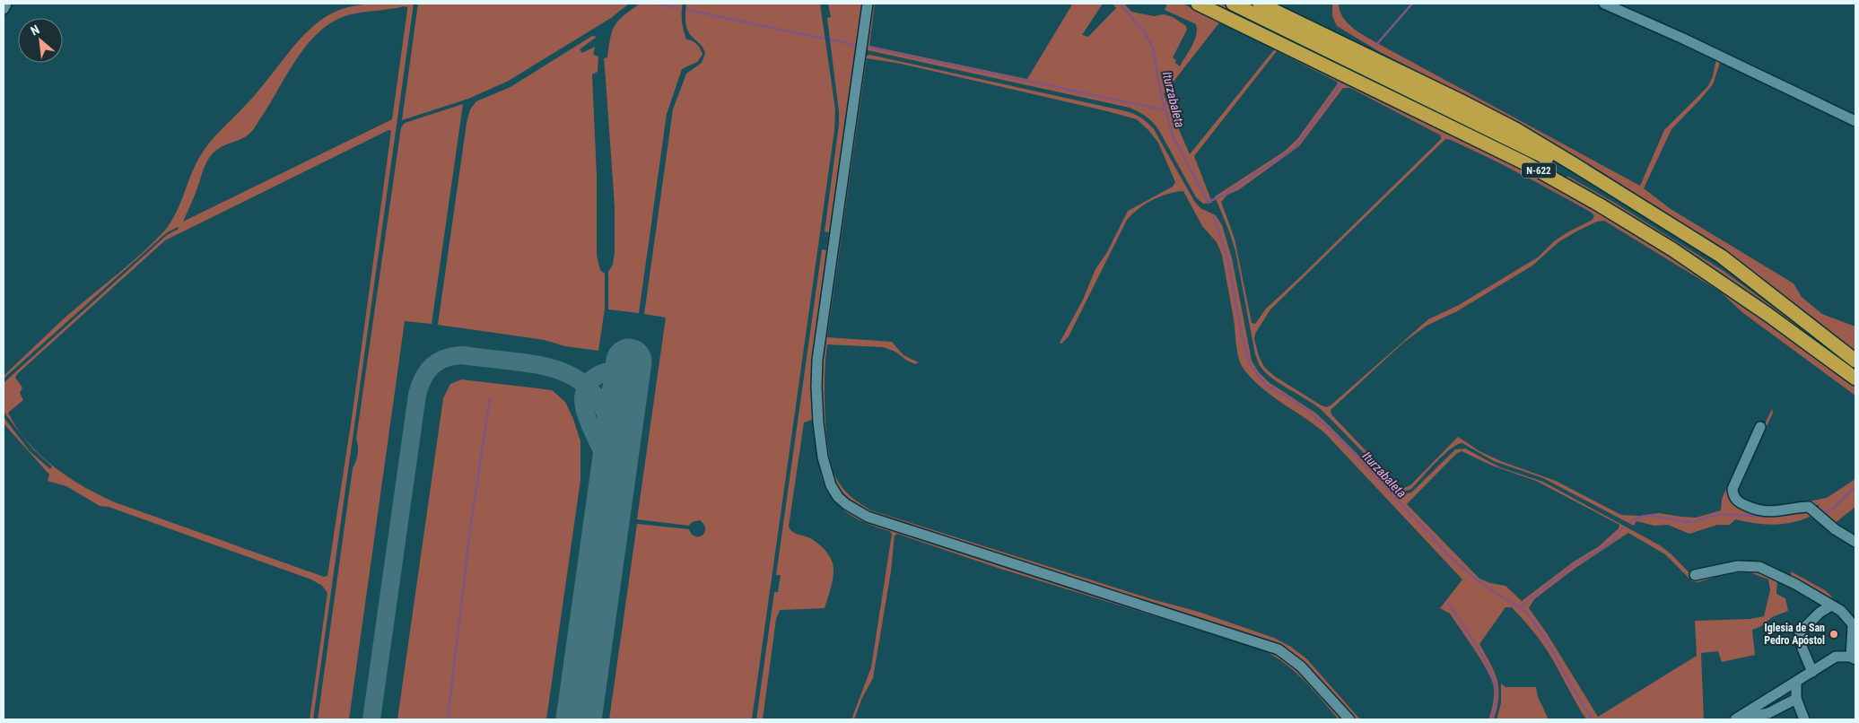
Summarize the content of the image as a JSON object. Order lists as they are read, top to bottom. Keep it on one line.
{"streets":{"highway":["N-622"]},"water":["Iturzabaleta"],"places":["Iglesia de San Pedro Apóstol"],"north":"top left"}
